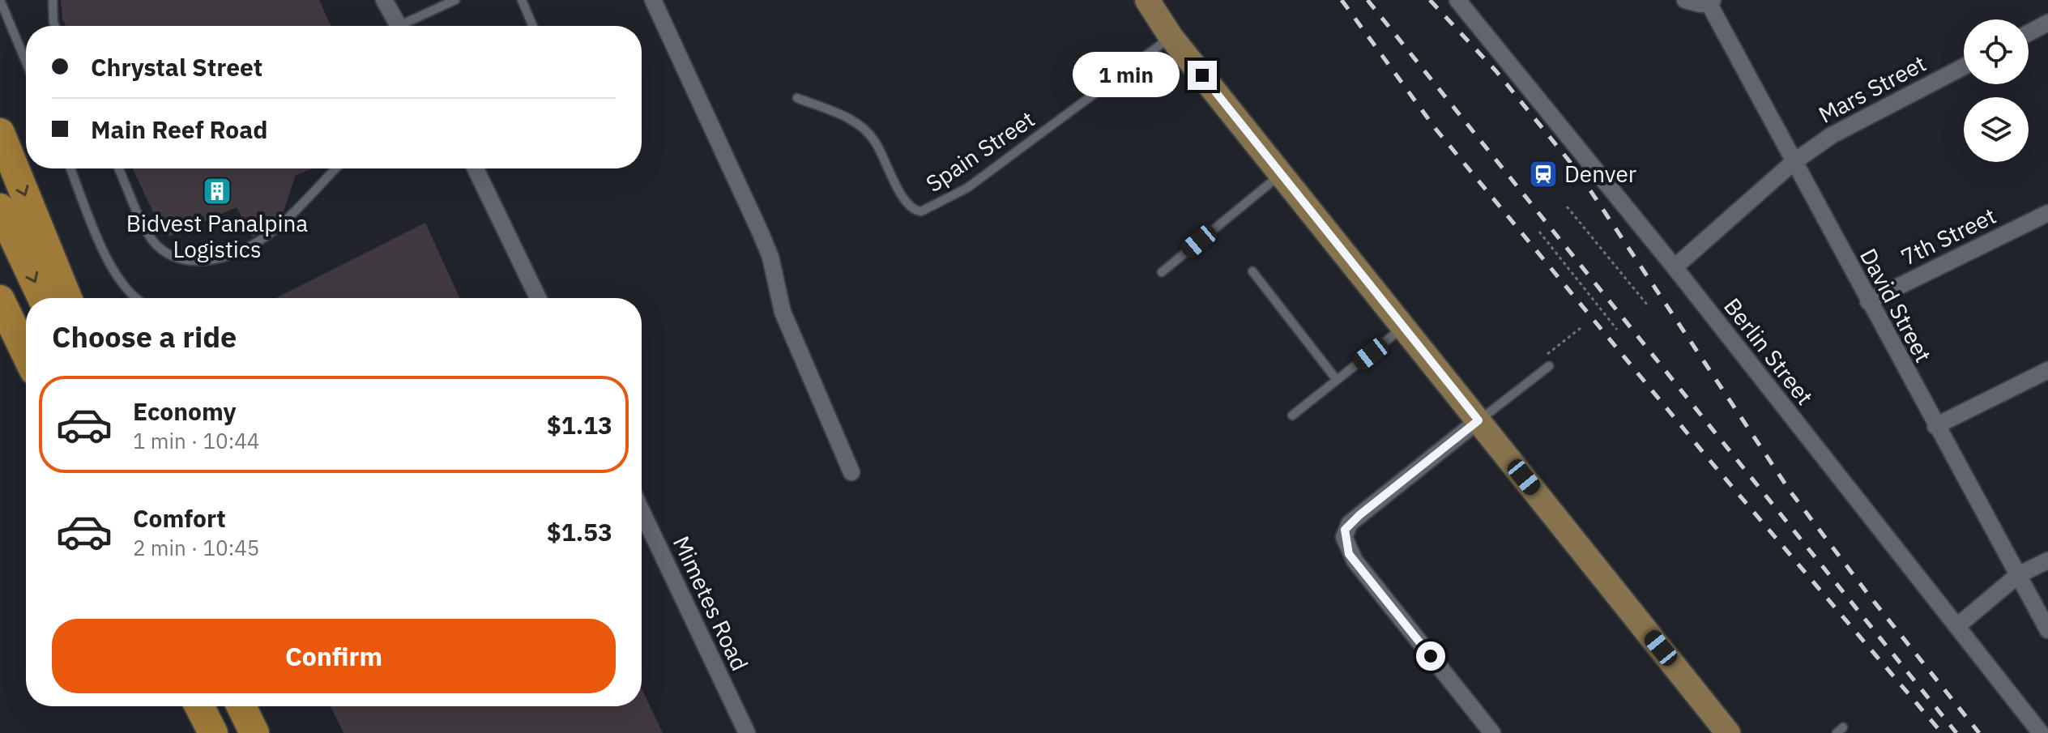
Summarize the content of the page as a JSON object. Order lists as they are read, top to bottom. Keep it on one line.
{"streets":{"street":["Mars Street","7th Street","David Street","Berlin Street","Mimetes Road"],"lane":["Spain Street"]},"crossings":[["Mars Street","David Street"],["Mars Street","Berlin Street"],["7th Street","David Street"]],"places":{"station":["Denver"],"building":["Bidvest Panalpina Logistics"]},"page":{"banner":["Chrystal Street","Main Reef Road"],"bubble":"1 min","heading":"Choose a ride","list":[{"name":"Economy","note":"1 min · 10:44","value":"$1.13"},{"name":"Comfort","note":"2 min · 10:45","value":"$1.53"}],"buttons":"Confirm"}}
